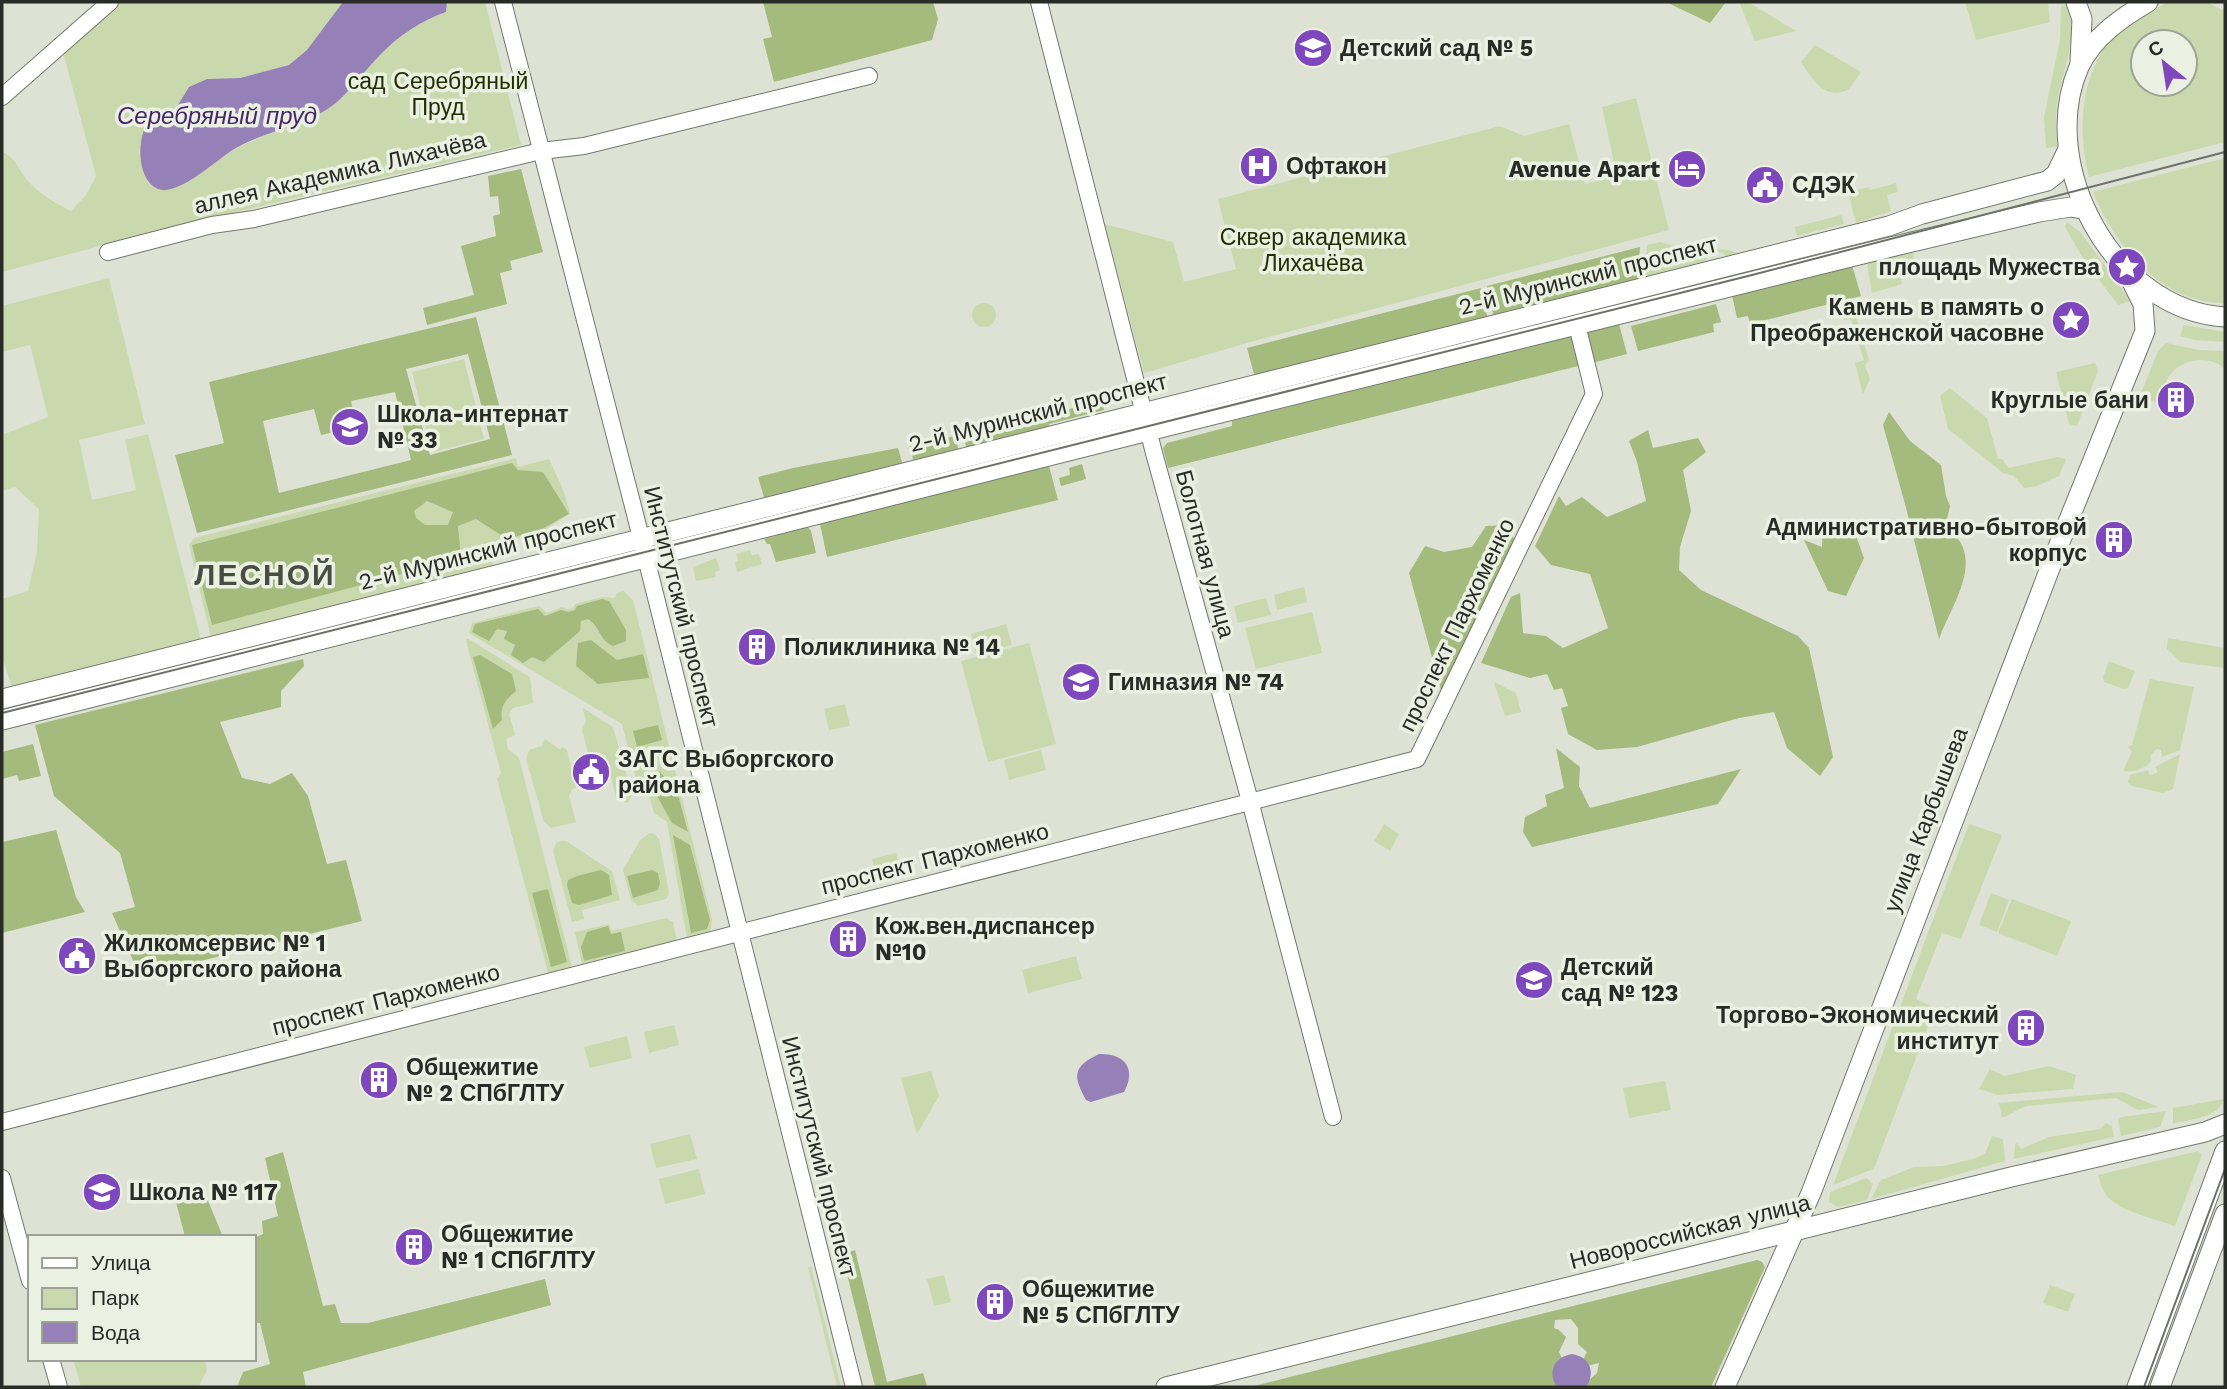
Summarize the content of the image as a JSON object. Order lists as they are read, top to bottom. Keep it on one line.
{"streets":{"main road":["2-й Муринский проспект","улица Карбышева","Новороссийская улица"],"street":["аллея Академика Лихачёва","Болотная улица","Институтский проспект","проспект Пархоменко"]},"crossings":[["аллея Академика Лихачёва","Институтский проспект"],["2-й Муринский проспект","Болотная улица"],["2-й Муринский проспект","Институтский проспект"],["2-й Муринский проспект","проспект Пархоменко"],["Болотная улица","проспект Пархоменко"],["Институтский проспект","проспект Пархоменко"],["улица Карбышева","Новороссийская улица"]],"districts":["ЛЕСНОЙ"],"water":["Серебряный пруд"],"parks":["сад Серебряный Пруд","Сквер академика Лихачёва"],"places":{"school or university":["Детский сад № 5","Школа-интернат № 33","Гимназия № 74","Детский сад № 123","Школа № 117"],"hospital":["Офтакон"],"hotel":["Avenue Apart"],"public building":["СДЭК","ЗАГС Выборгского района","Жилкомсервис № 1 Выборгского района"],"place":["площадь Мужества","Камень в память о Преображенской часовне"],"building":["Круглые бани","Административно-бытовой корпус","Поликлиника № 14","Кож.вен.диспансер №10","Торгово-Экономический институт","Общежитие № 2 СПбГЛТУ","Общежитие № 1 СПбГЛТУ","Общежитие № 5 СПбГЛТУ"]},"legend":["Улица","Парк","Вода"],"north":"top left"}
